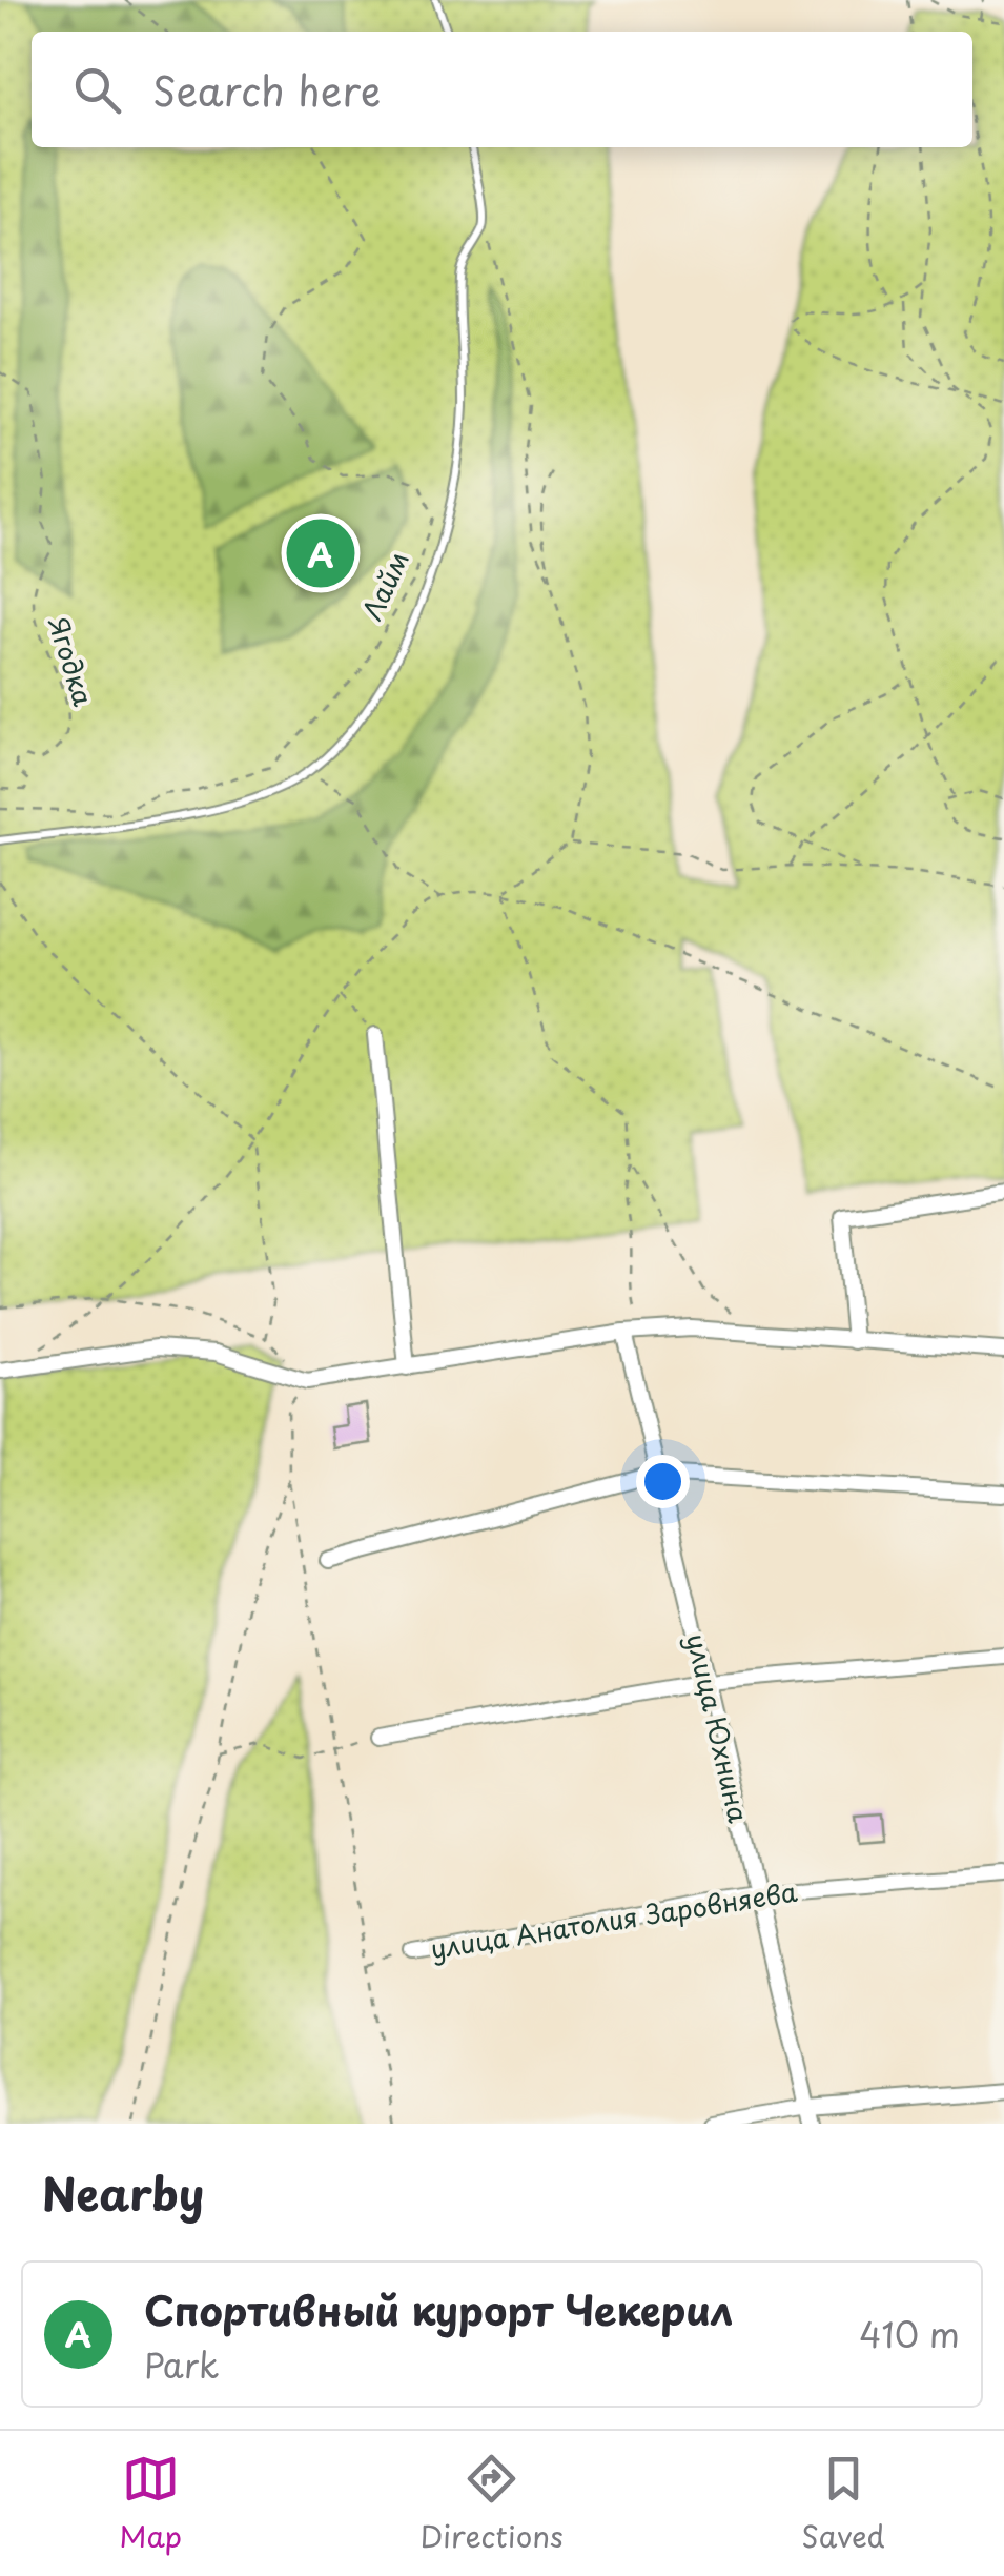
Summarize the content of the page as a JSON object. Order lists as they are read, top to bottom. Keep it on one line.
{"streets":{"street":["улица Юхнина","улица Анатолия Заровняева"],"path":["Лайм","Ягодка"]},"crossings":[["улица Юхнина","улица Анатолия Заровняева"]],"page":{"search":"Search here","pins":"A","heading":"Nearby","list":[{"mark":"A","name":"Спортивный курорт Чекерил","note":"Park","value":"410 m"}],"nav":["Map","Directions","Saved"]}}
